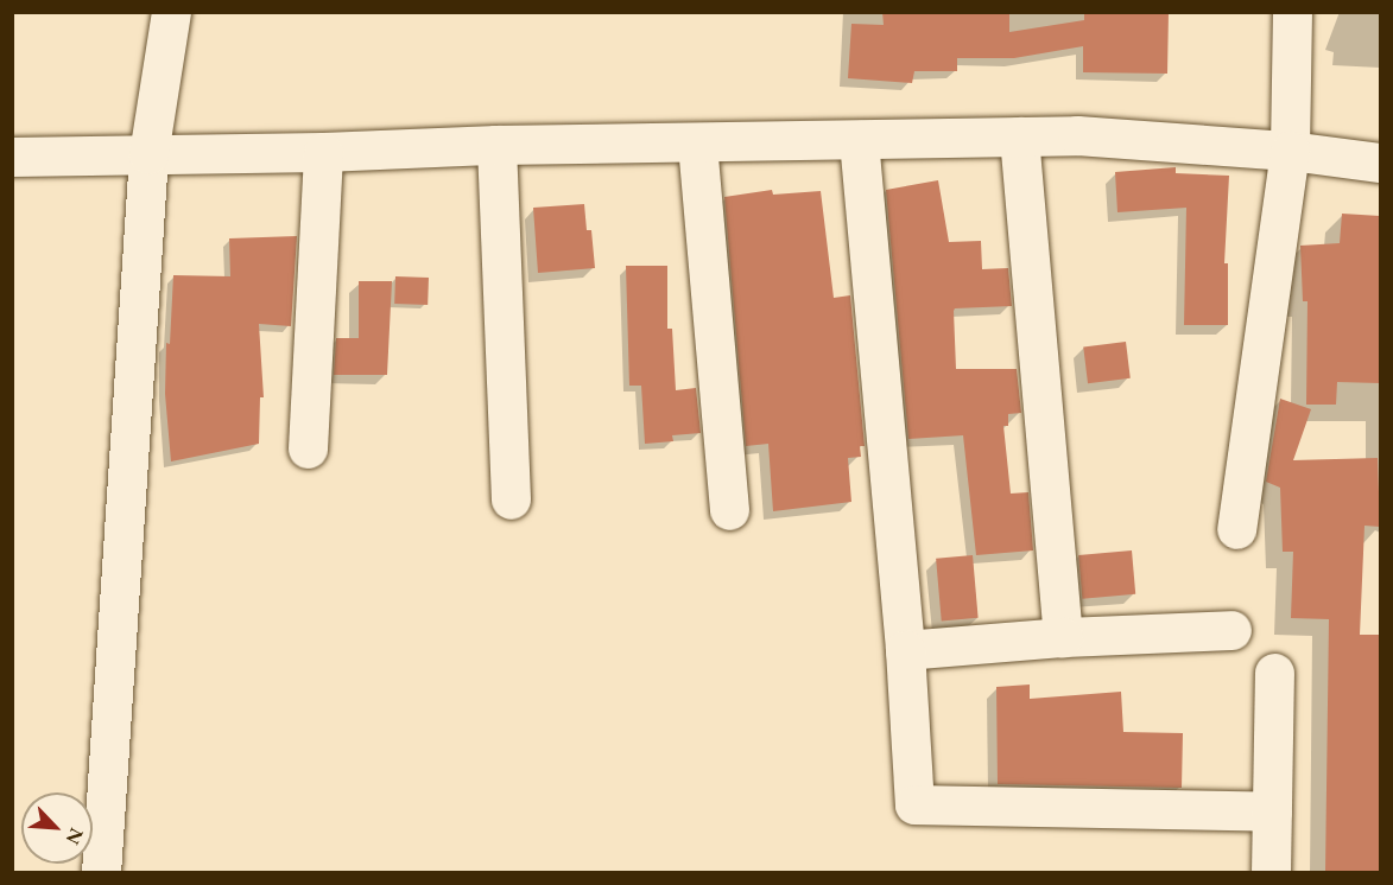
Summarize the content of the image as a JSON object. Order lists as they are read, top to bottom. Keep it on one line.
{"north":"bottom right"}
